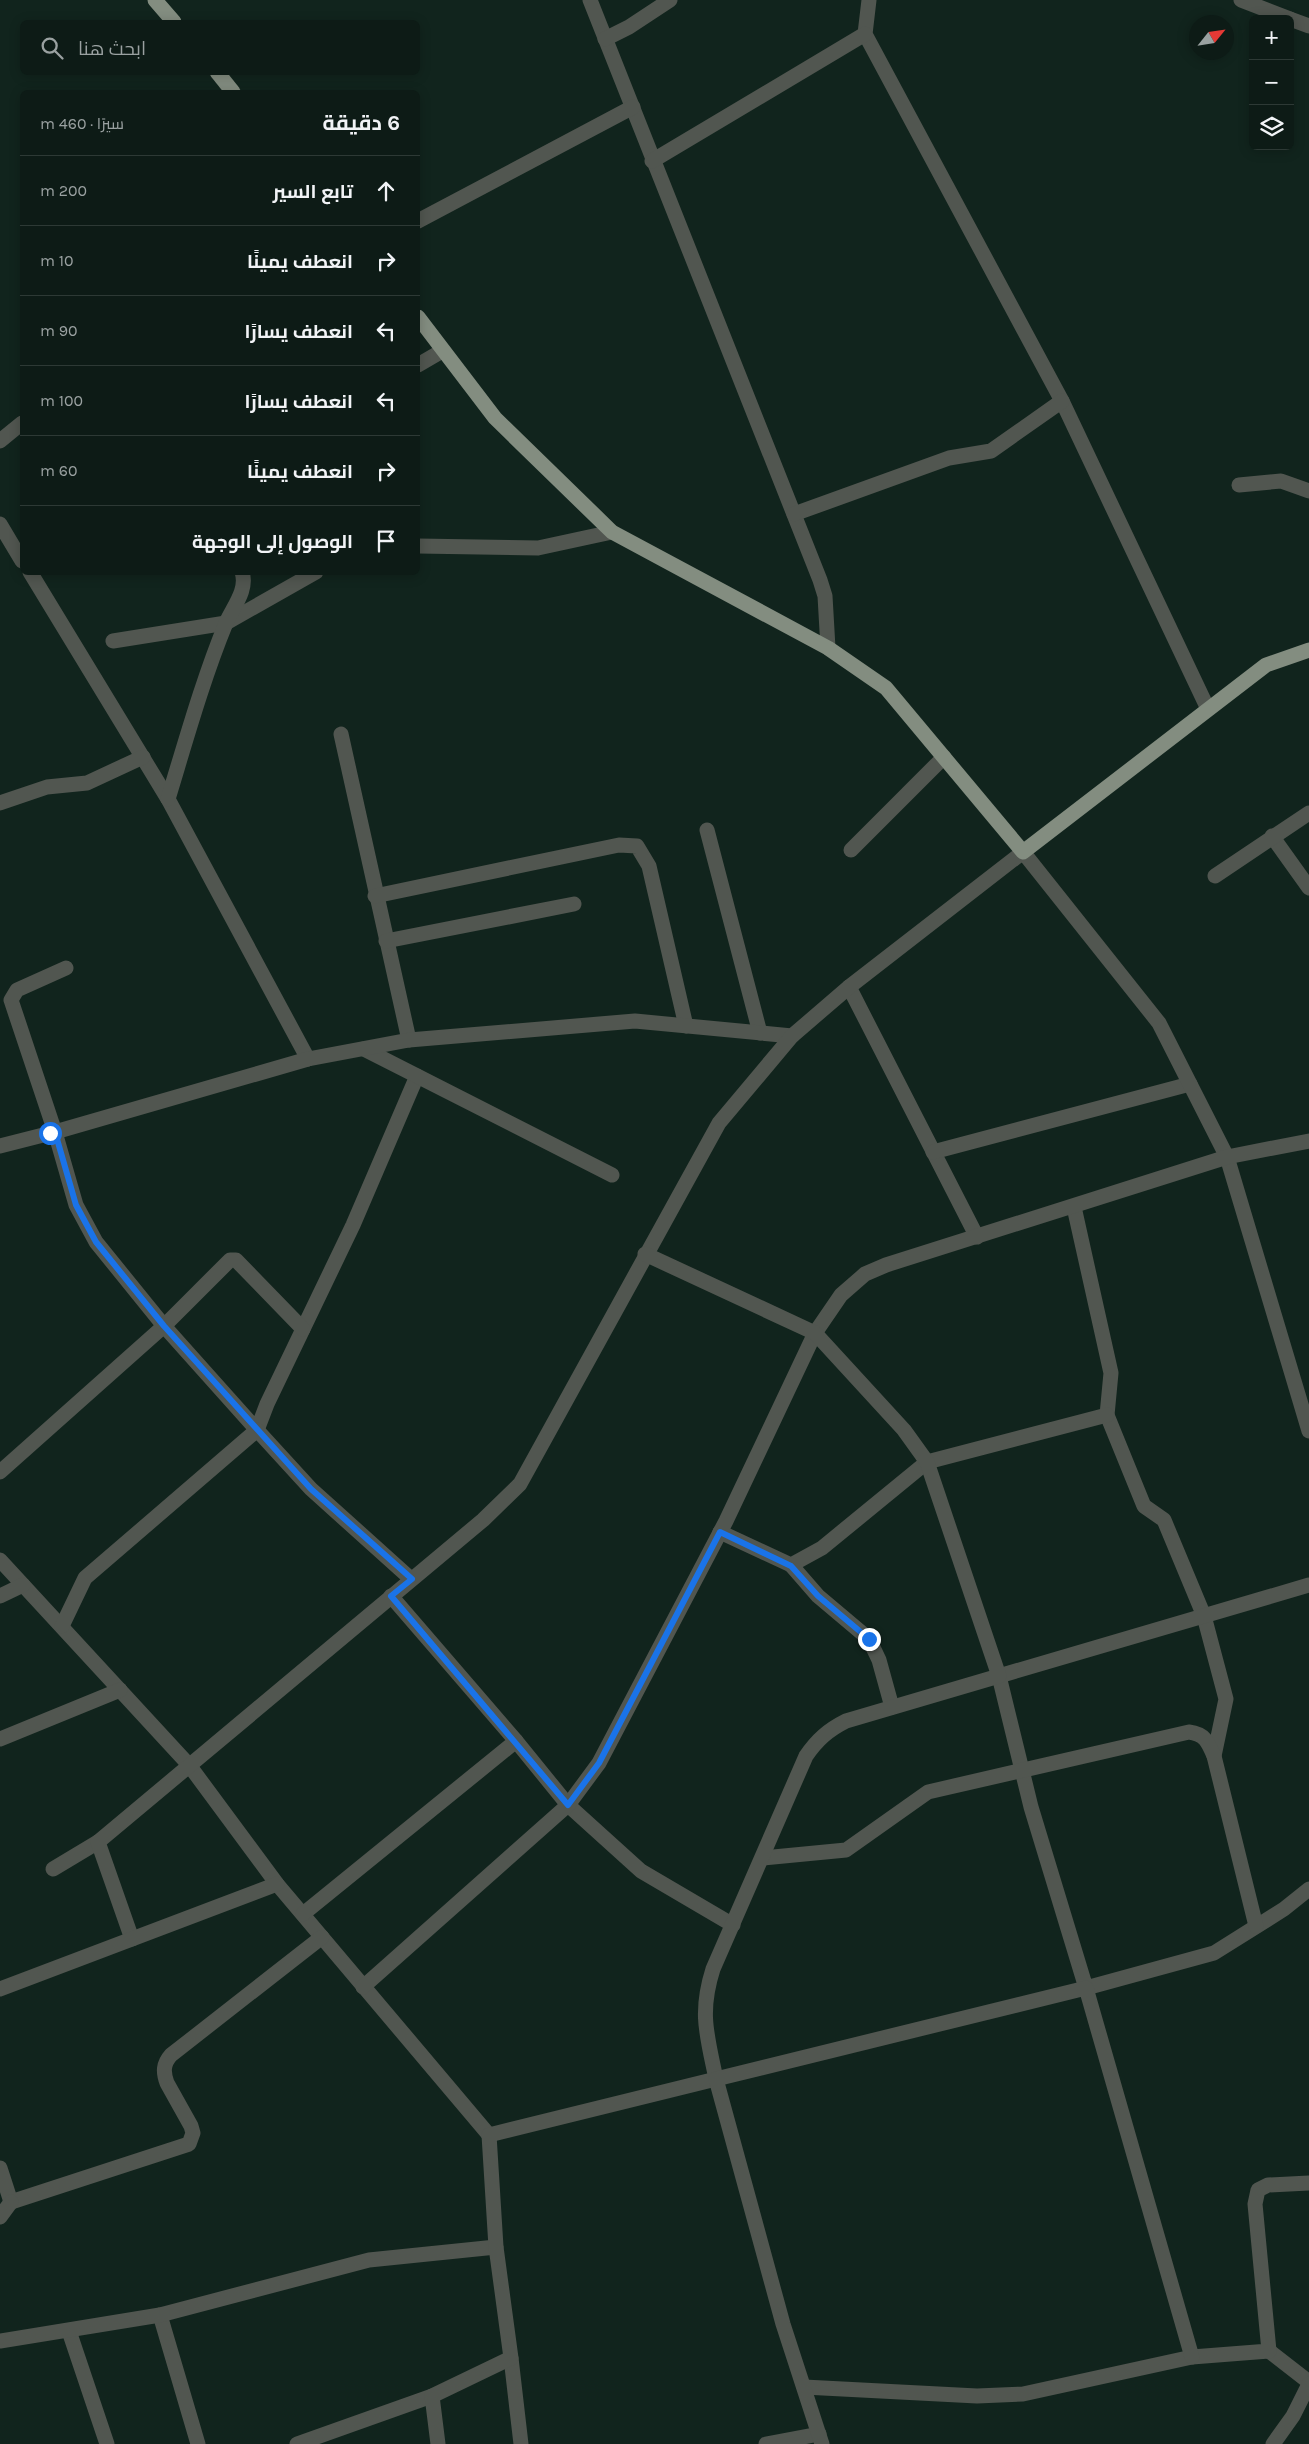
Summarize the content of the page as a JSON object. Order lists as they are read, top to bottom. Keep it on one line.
{"north":"top right","page":{"map_buttons":["+","−"],"search":"ابحث هنا","heading":["6 دقيقة","سيرًا · 460 m"],"list":[["تابع السير","200 m"],["انعطف يمينًا","10 m"],["انعطف يسارًا","90 m"],["انعطف يسارًا","100 m"],["انعطف يمينًا","60 m"],"الوصول إلى الوجهة"]}}
